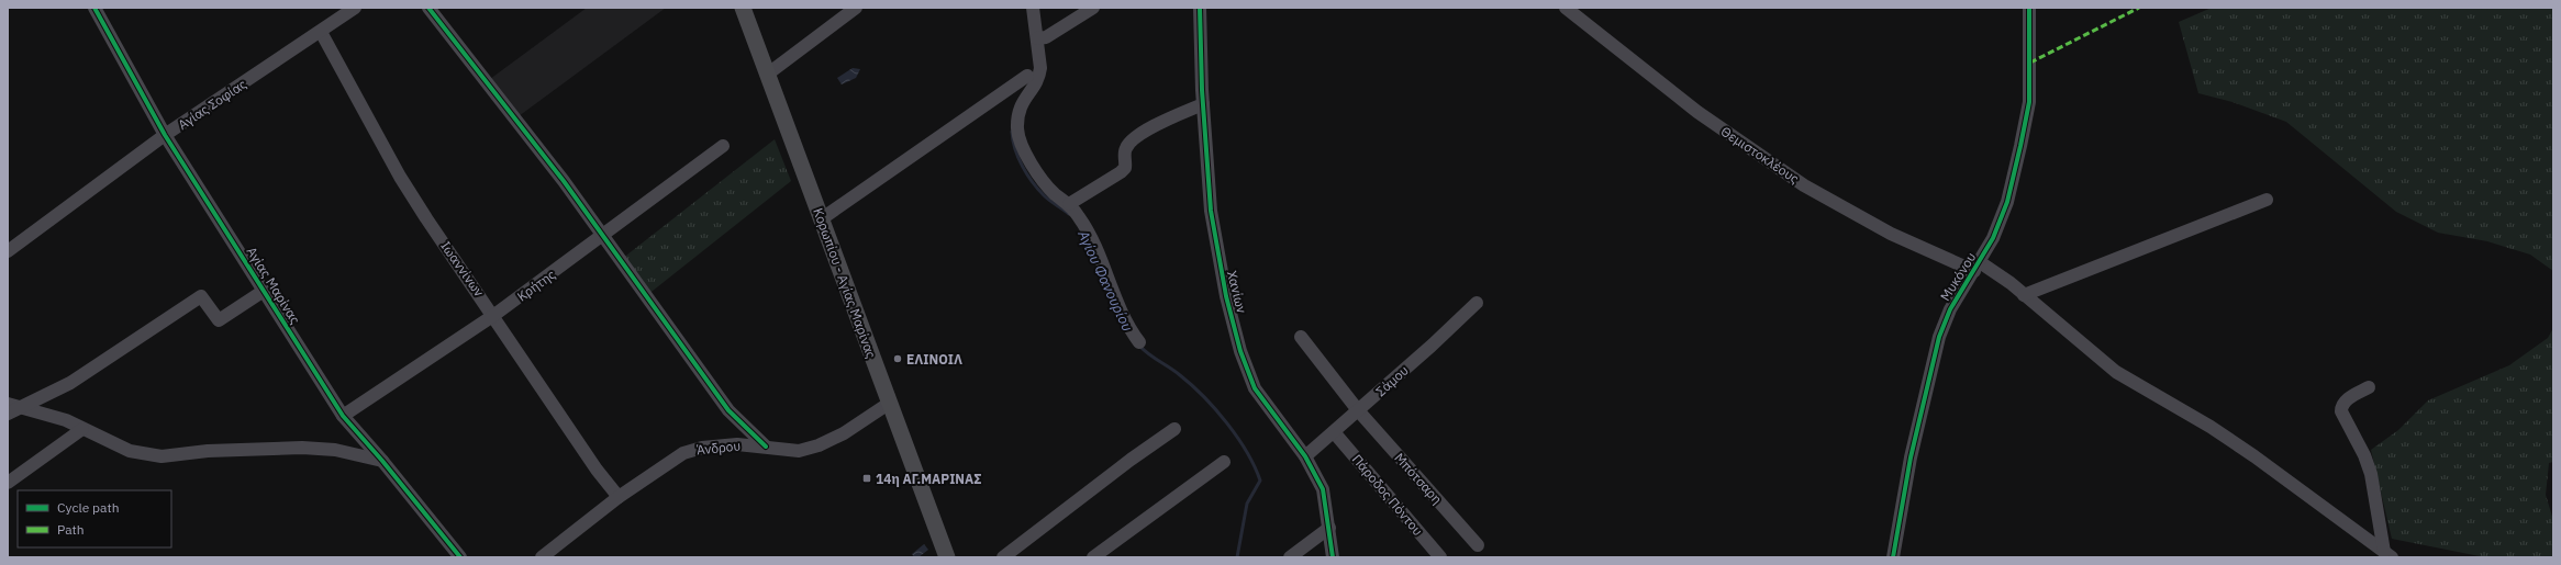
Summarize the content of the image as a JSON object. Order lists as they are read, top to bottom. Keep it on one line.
{"streets":{"main road":["Κορωπίου - Αγίας Μαρίνας"],"street":["Αγίας Σοφίας","Θεμιστοκλέους","Ιωαννίνων","Μυκόνου","Αγίας Μαρίνας","Κρήτης","Χανίων","Σάμου","Άνδρου","Μπότσαρη","Πάροδος Πόντου"]},"crossings":[["Αγίας Σοφίας","Ιωαννίνων"],["Αγίας Σοφίας","Αγίας Μαρίνας"],["Θεμιστοκλέους","Μυκόνου"],["Ιωαννίνων","Κρήτης"],["Ιωαννίνων","Άνδρου"],["Κορωπίου - Αγίας Μαρίνας","Άνδρου"],["Αγίας Μαρίνας","Κρήτης"],["Χανίων","Σάμου"],["Σάμου","Μπότσαρη"],["Σάμου","Πάροδος Πόντου"]],"water":["Αγίου Φανουρίου"],"places":{"other":["ΕΛΙΝΟΙΛ"],"transit":["14η ΑΓ.ΜΑΡΙΝΑΣ"]},"legend":["Cycle path","Path"]}
